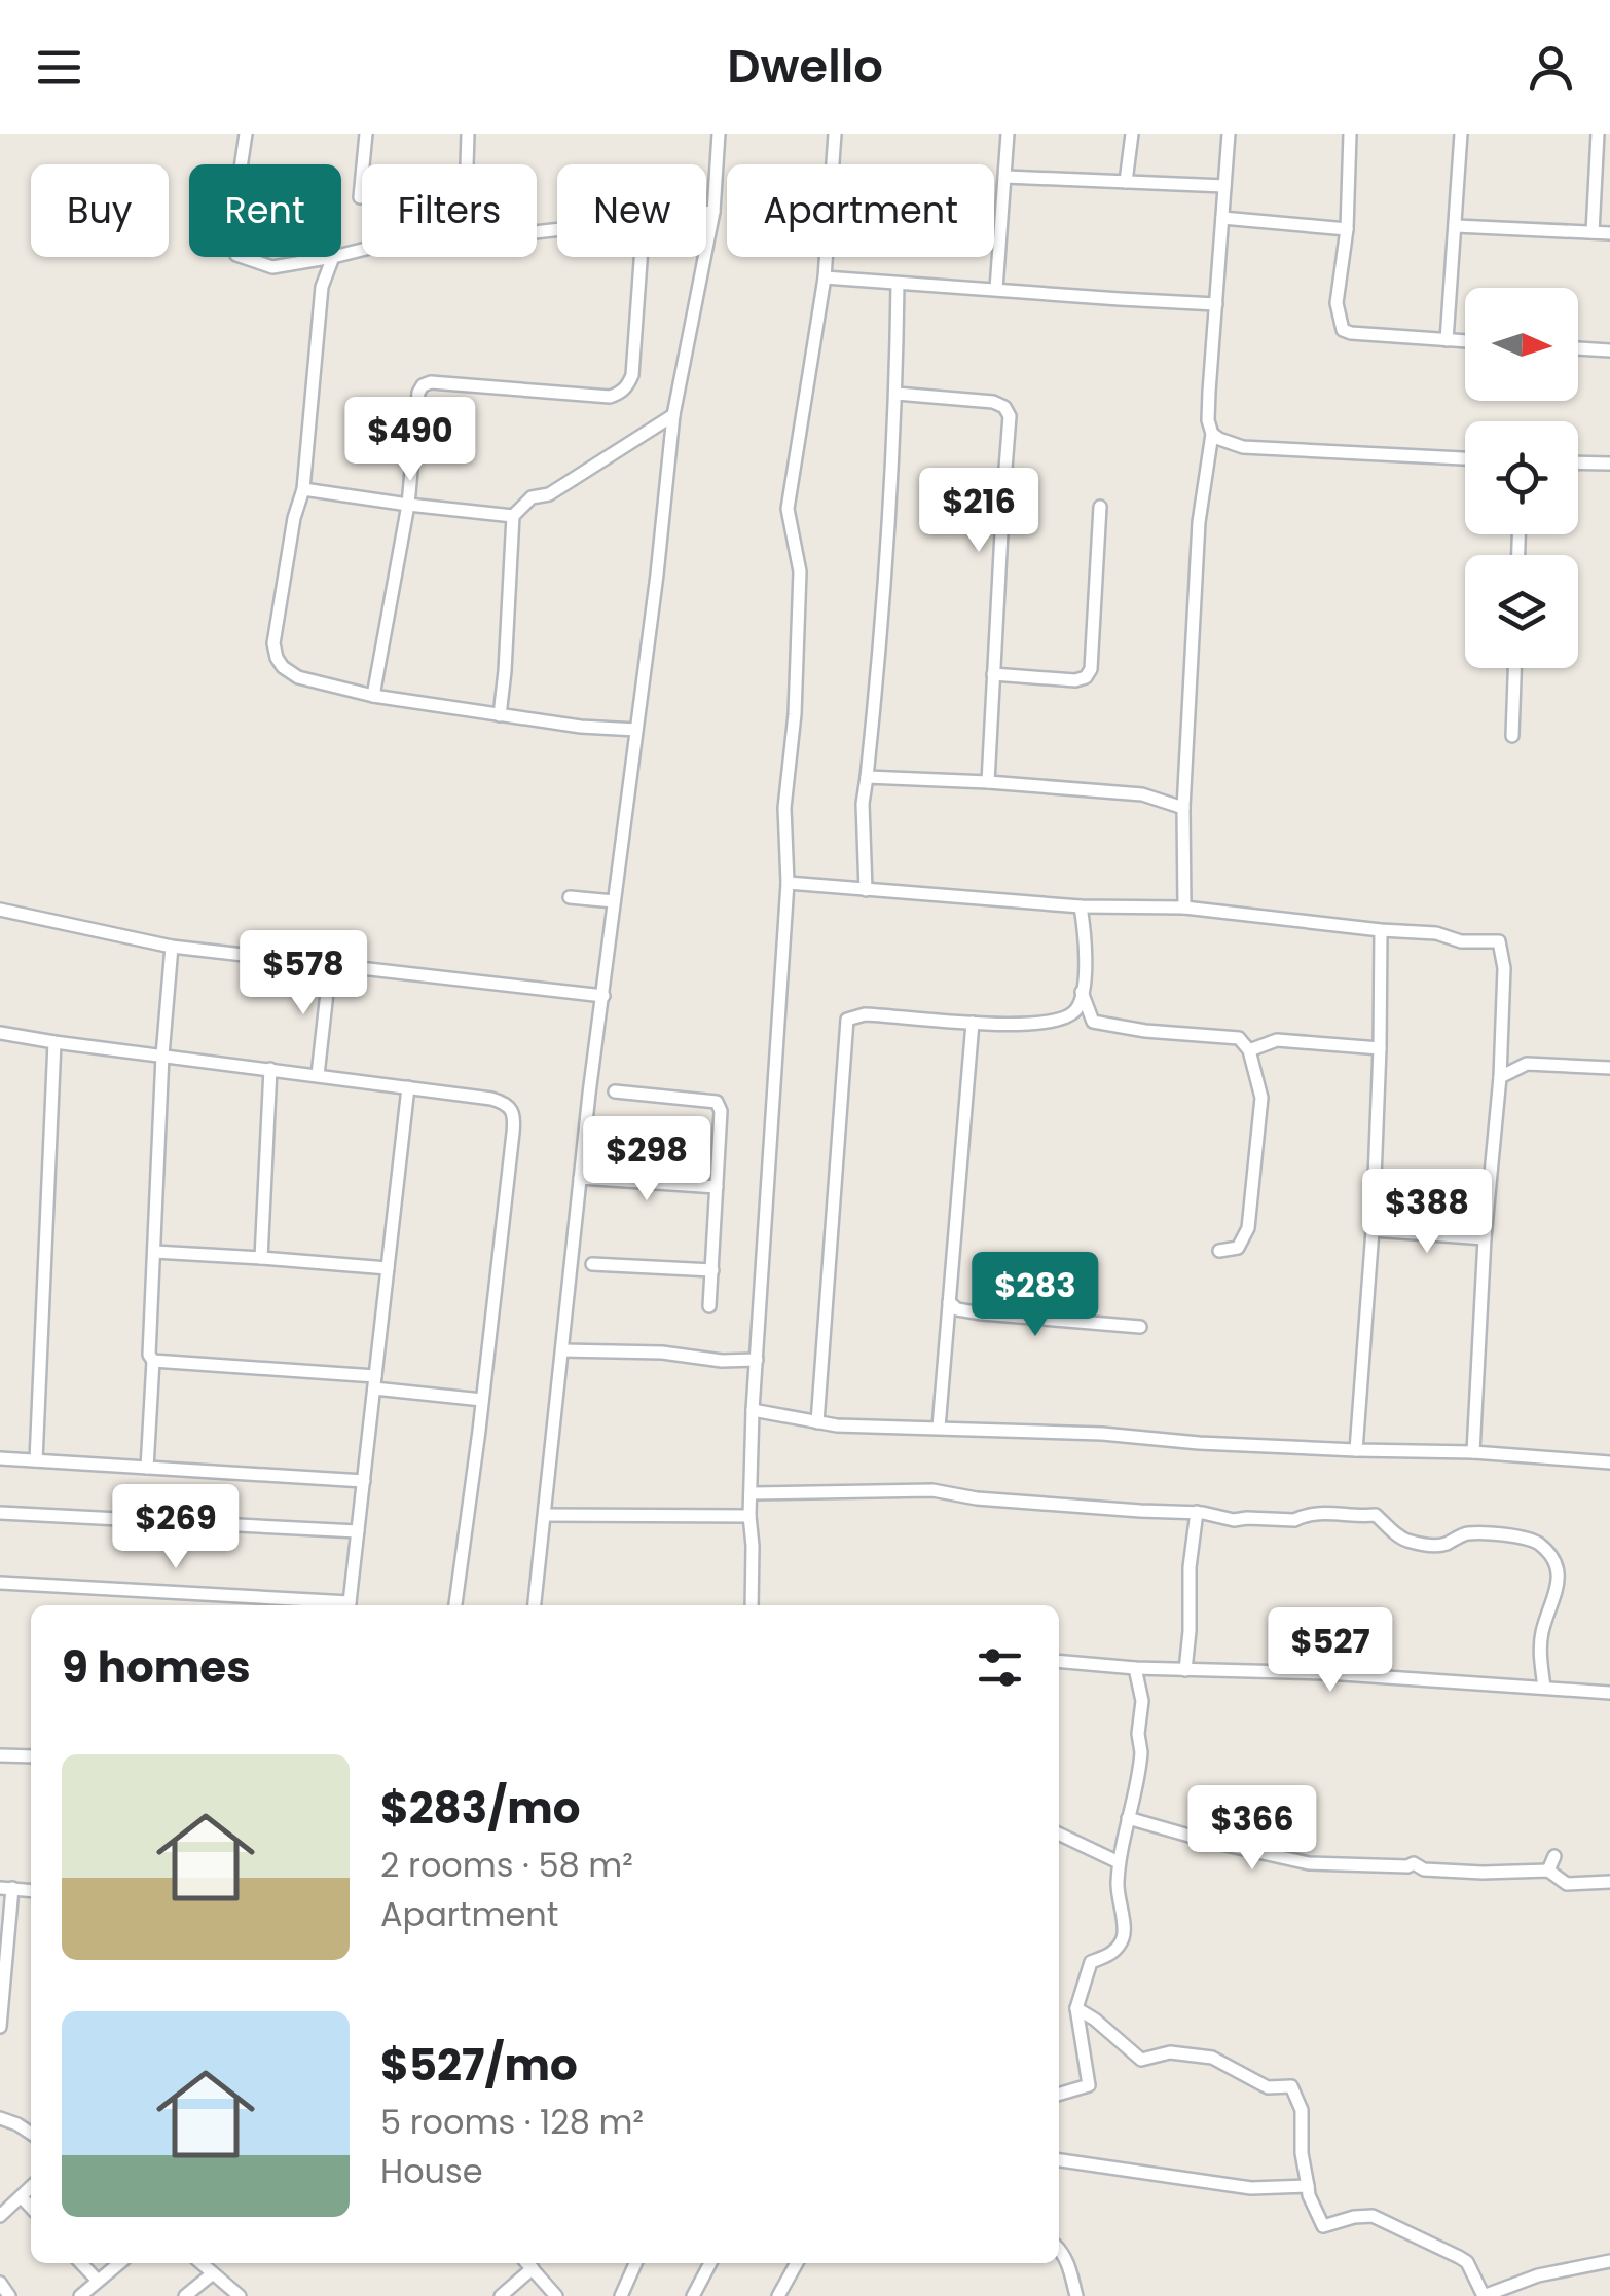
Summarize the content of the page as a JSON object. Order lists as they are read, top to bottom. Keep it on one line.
{"north":"right","page":{"header":"Dwello","chip":["Buy","Rent","Filters","New","Apartment"],"price":["$490","$216","$578","$298","$388","$283","$269","$527","$366"],"heading":"9 homes","list":[{"name":"$283/mo","note":"2 rooms · 58 m² · Apartment"},{"name":"$527/mo","note":"5 rooms · 128 m² · House"}]}}
